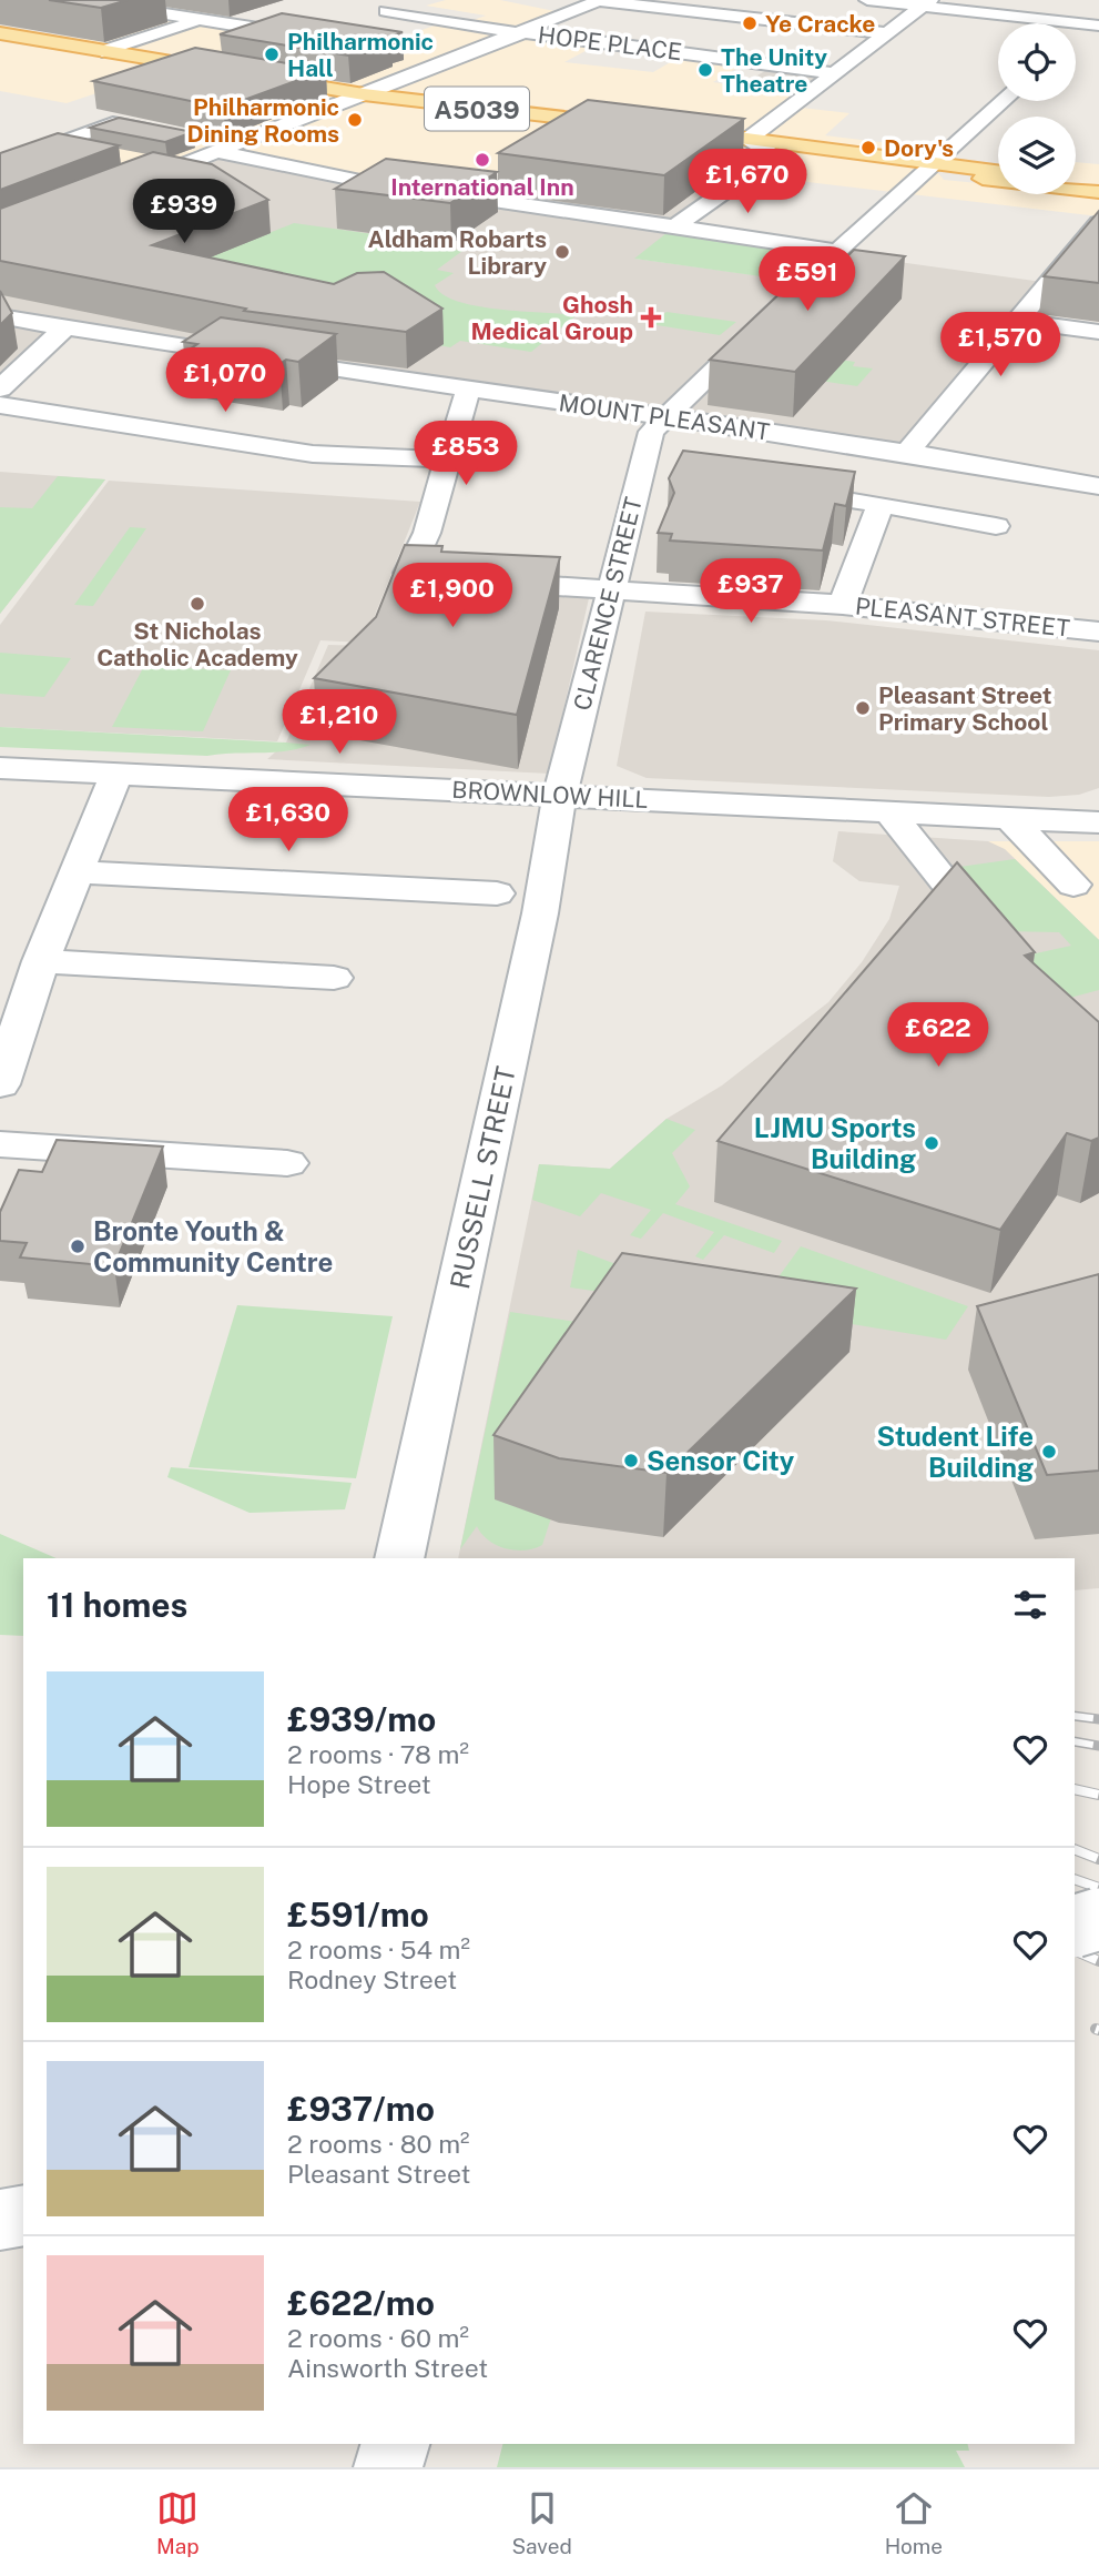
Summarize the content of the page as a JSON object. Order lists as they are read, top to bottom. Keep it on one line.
{"streets":{"main road":["A5039"],"street":["HOPE PLACE","MOUNT PLEASANT","CLARENCE STREET","PLEASANT STREET","BROWNLOW HILL","RUSSELL STREET"]},"crossings":[["MOUNT PLEASANT","CLARENCE STREET"],["CLARENCE STREET","PLEASANT STREET"],["CLARENCE STREET","BROWNLOW HILL"],["CLARENCE STREET","RUSSELL STREET"],["BROWNLOW HILL","RUSSELL STREET"]],"places":{"other":["Ye Cracke","Philharmonic Hall","The Unity Theatre","Philharmonic Dining Rooms","Dory's","International Inn","Aldham Robarts Library","St Nicholas Catholic Academy","Pleasant Street Primary School","LJMU Sports Building","Bronte Youth & Community Centre","Student Life Building","Sensor City"],"health":["Ghosh Medical Group"]},"page":{"price":["£1,670","£939","£591","£1,570","£1,070","£853","£937","£1,900","£1,210","£1,630","£622"],"heading":"11 homes","list":[{"name":"£939/mo","note":"2 rooms · 78 m² · Hope Street"},{"name":"£591/mo","note":"2 rooms · 54 m² · Rodney Street"},{"name":"£937/mo","note":"2 rooms · 80 m² · Pleasant Street"},{"name":"£622/mo","note":"2 rooms · 60 m² · Ainsworth Street"}],"tabs":["Map","Saved","Home"]}}
